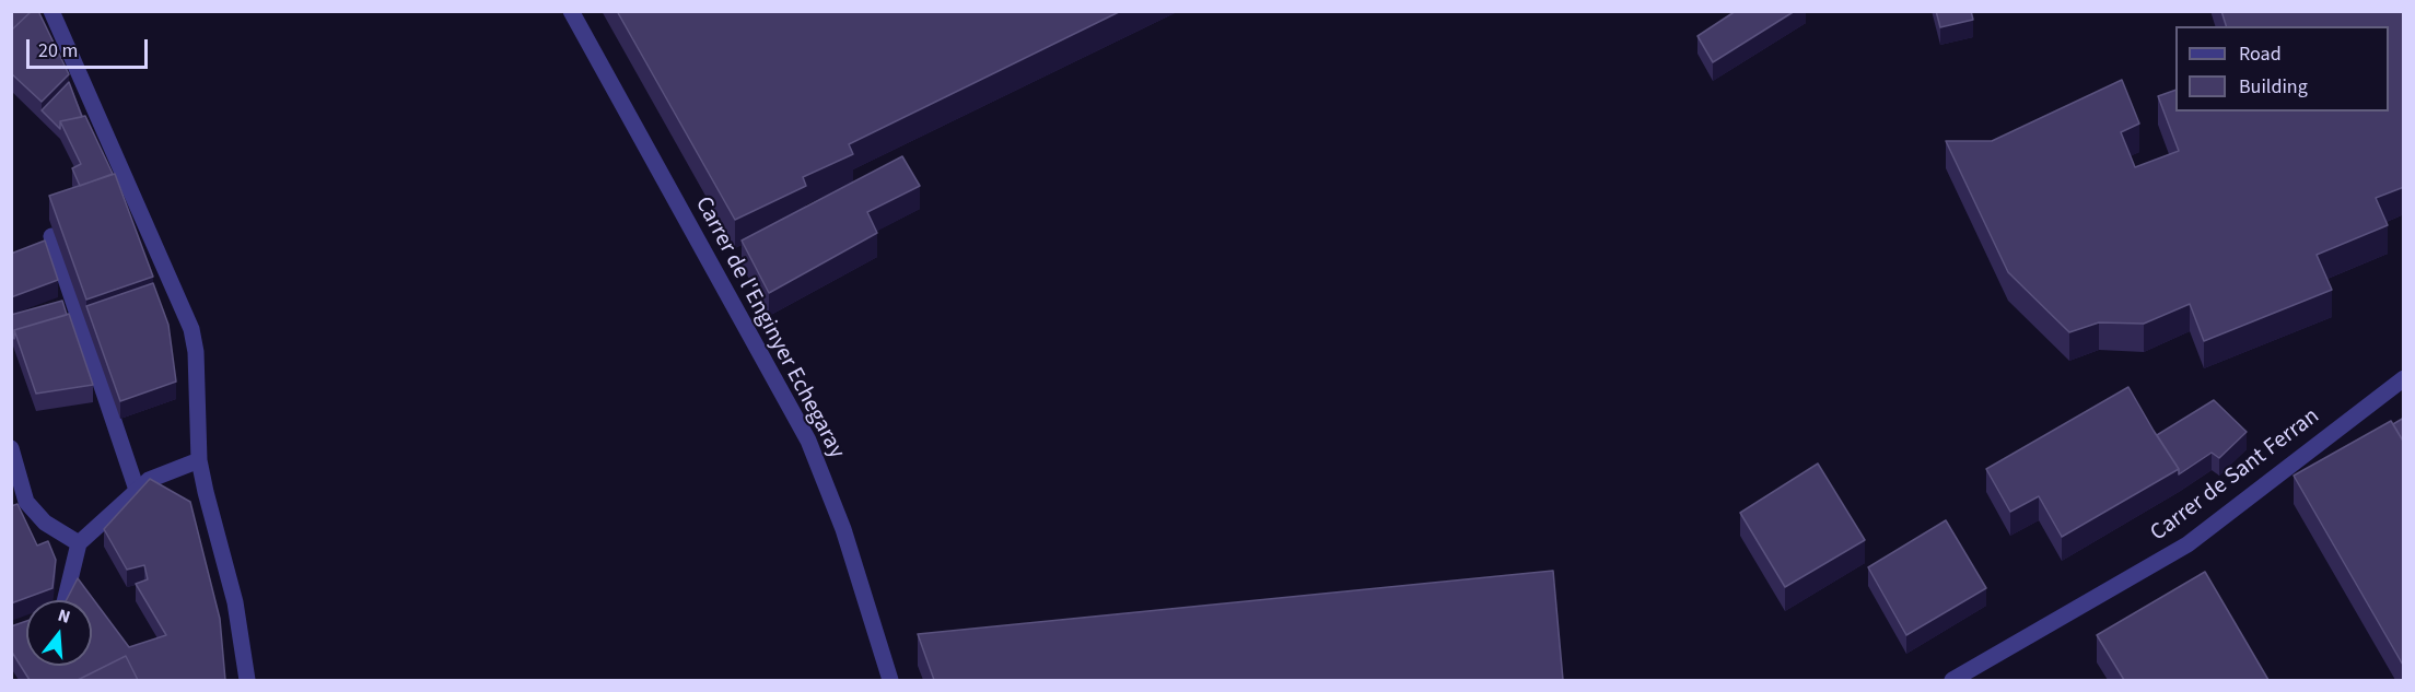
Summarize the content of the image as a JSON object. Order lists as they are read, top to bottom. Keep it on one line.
{"streets":{"street":["Carrer de l'Enginyer Echegaray","Carrer de Sant Ferran"]},"legend":["Road","Building"],"scale_bar":"20 m","north":"top"}
